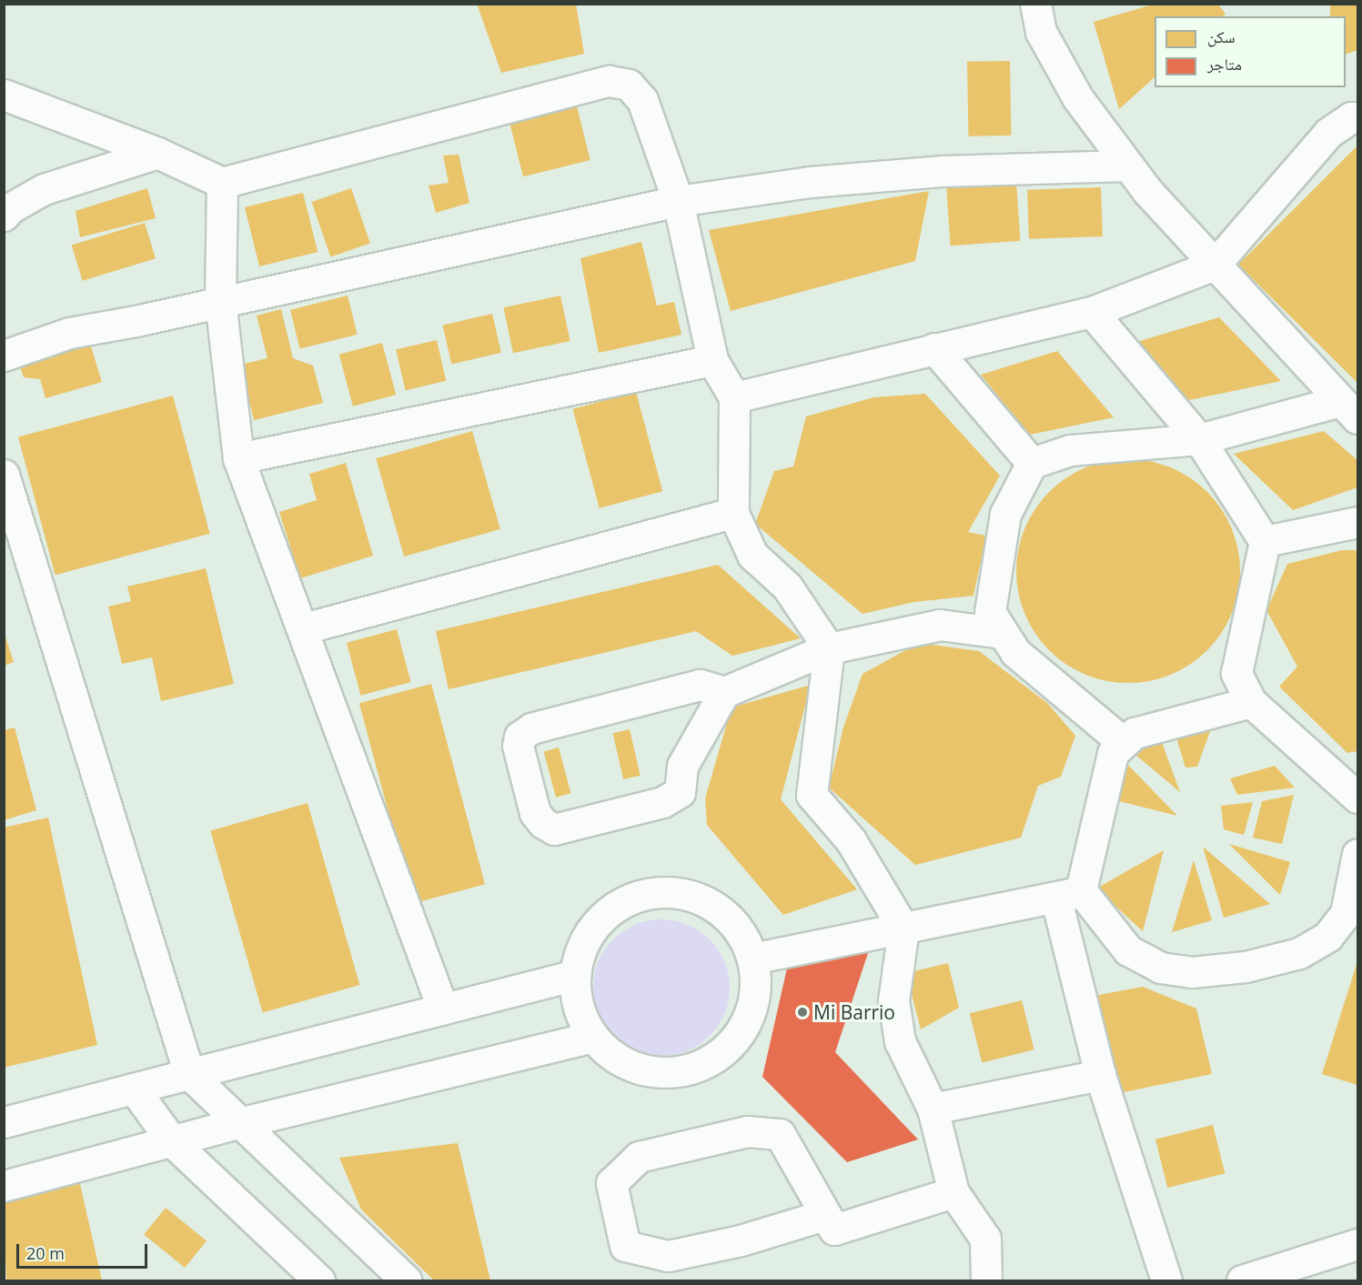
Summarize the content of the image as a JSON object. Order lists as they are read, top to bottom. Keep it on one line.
{"places":["Mi Barrio"],"legend":["سكن","متاجر"],"scale_bar":"20 m"}
